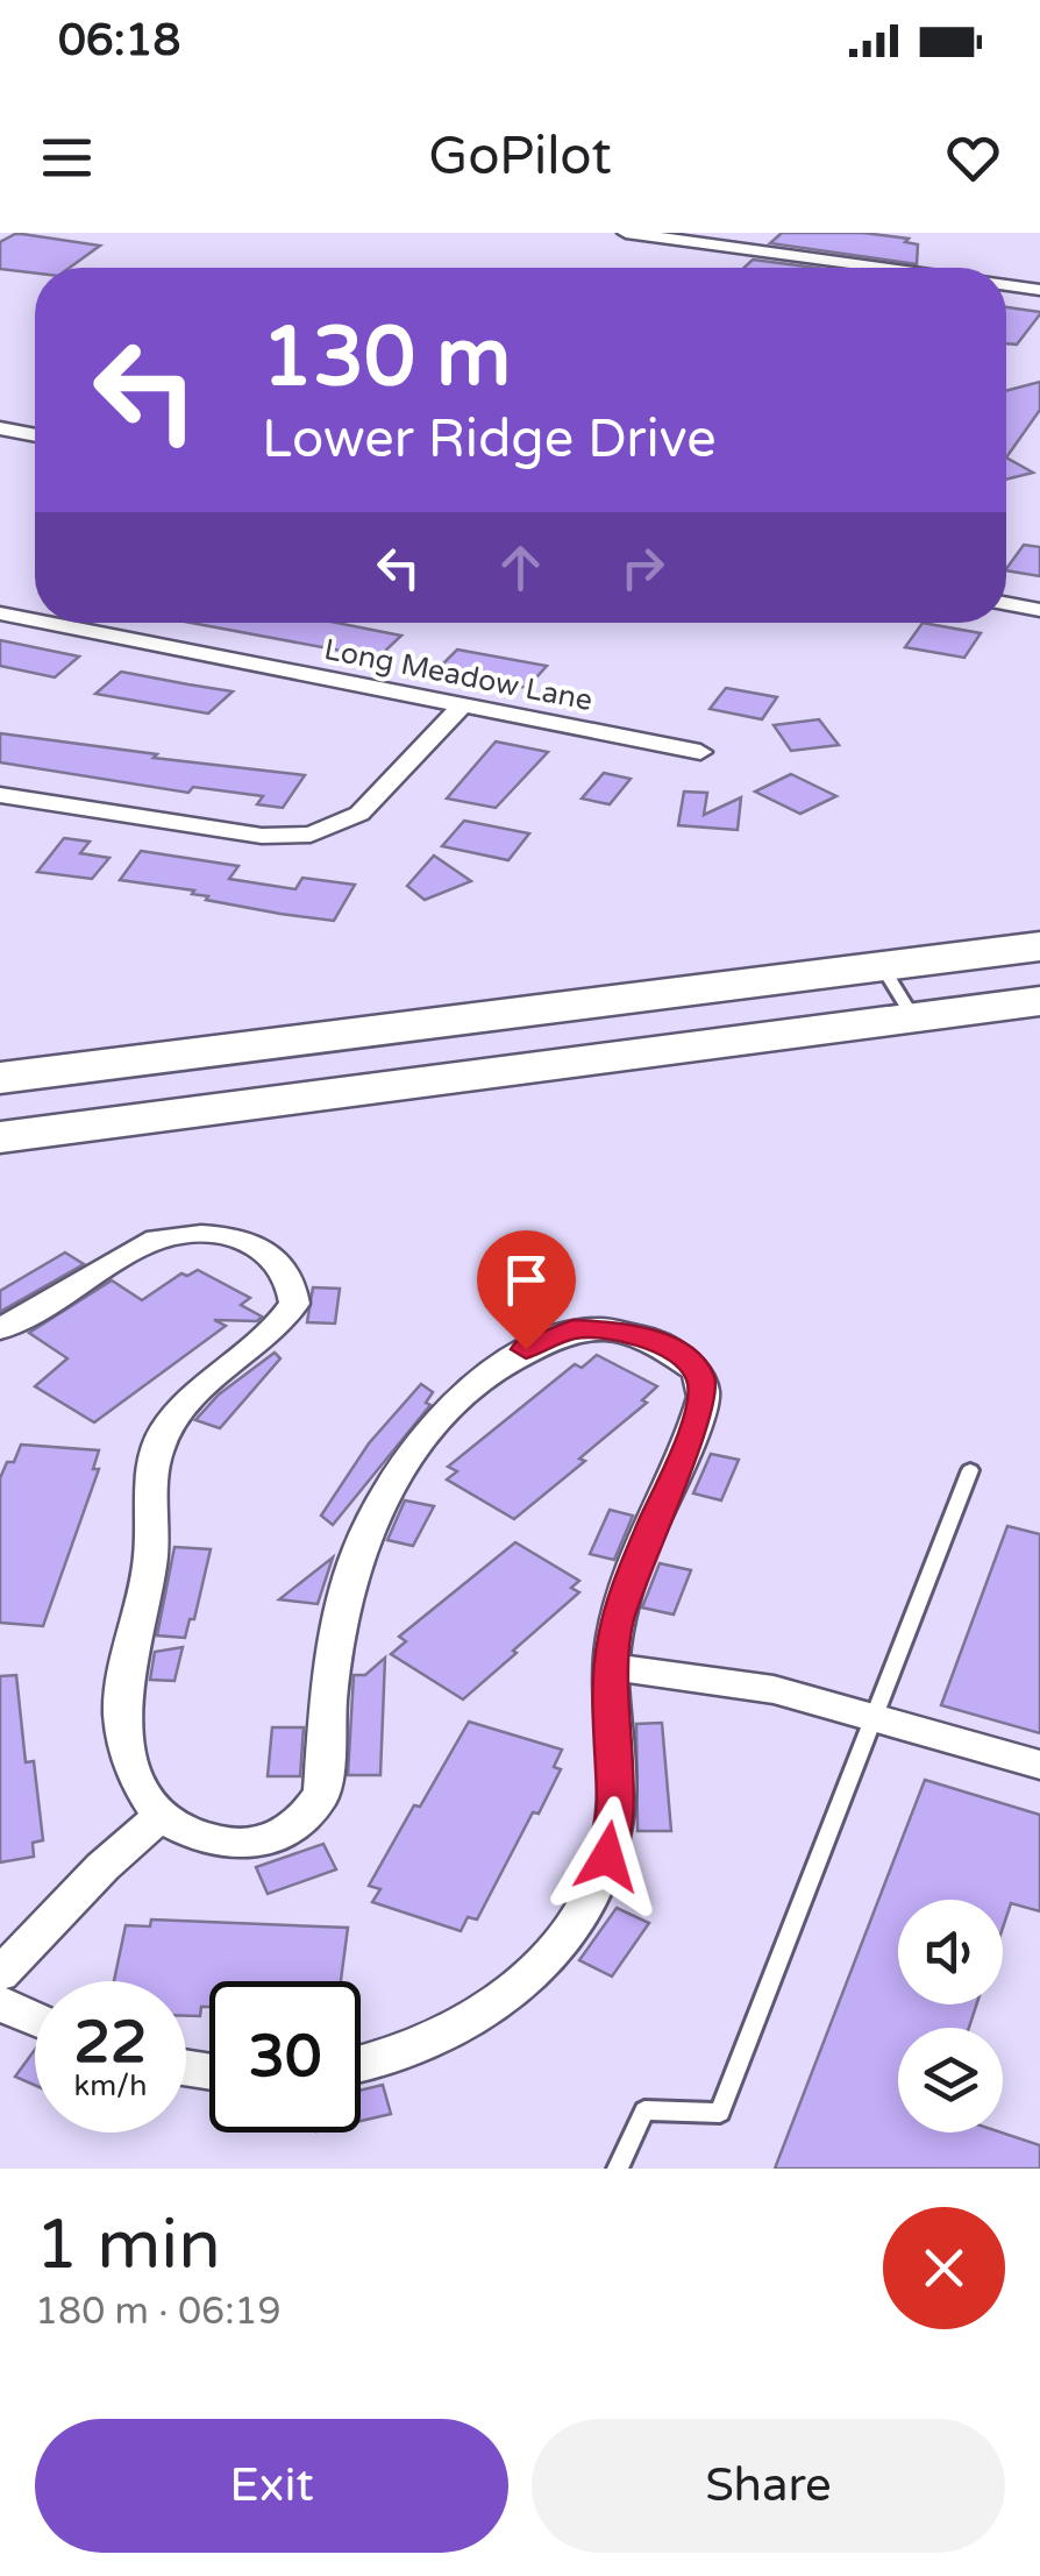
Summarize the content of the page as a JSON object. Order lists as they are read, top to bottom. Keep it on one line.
{"streets":{"street":["Long Meadow Lane"]},"page":{"status":"06:18","header":"GoPilot","turn":["130 m","Lower Ridge Drive"],"speed":"22 km/h","limit":"30","heading":["1 min","180 m · 06:19"],"buttons":["Exit","Share"]}}
